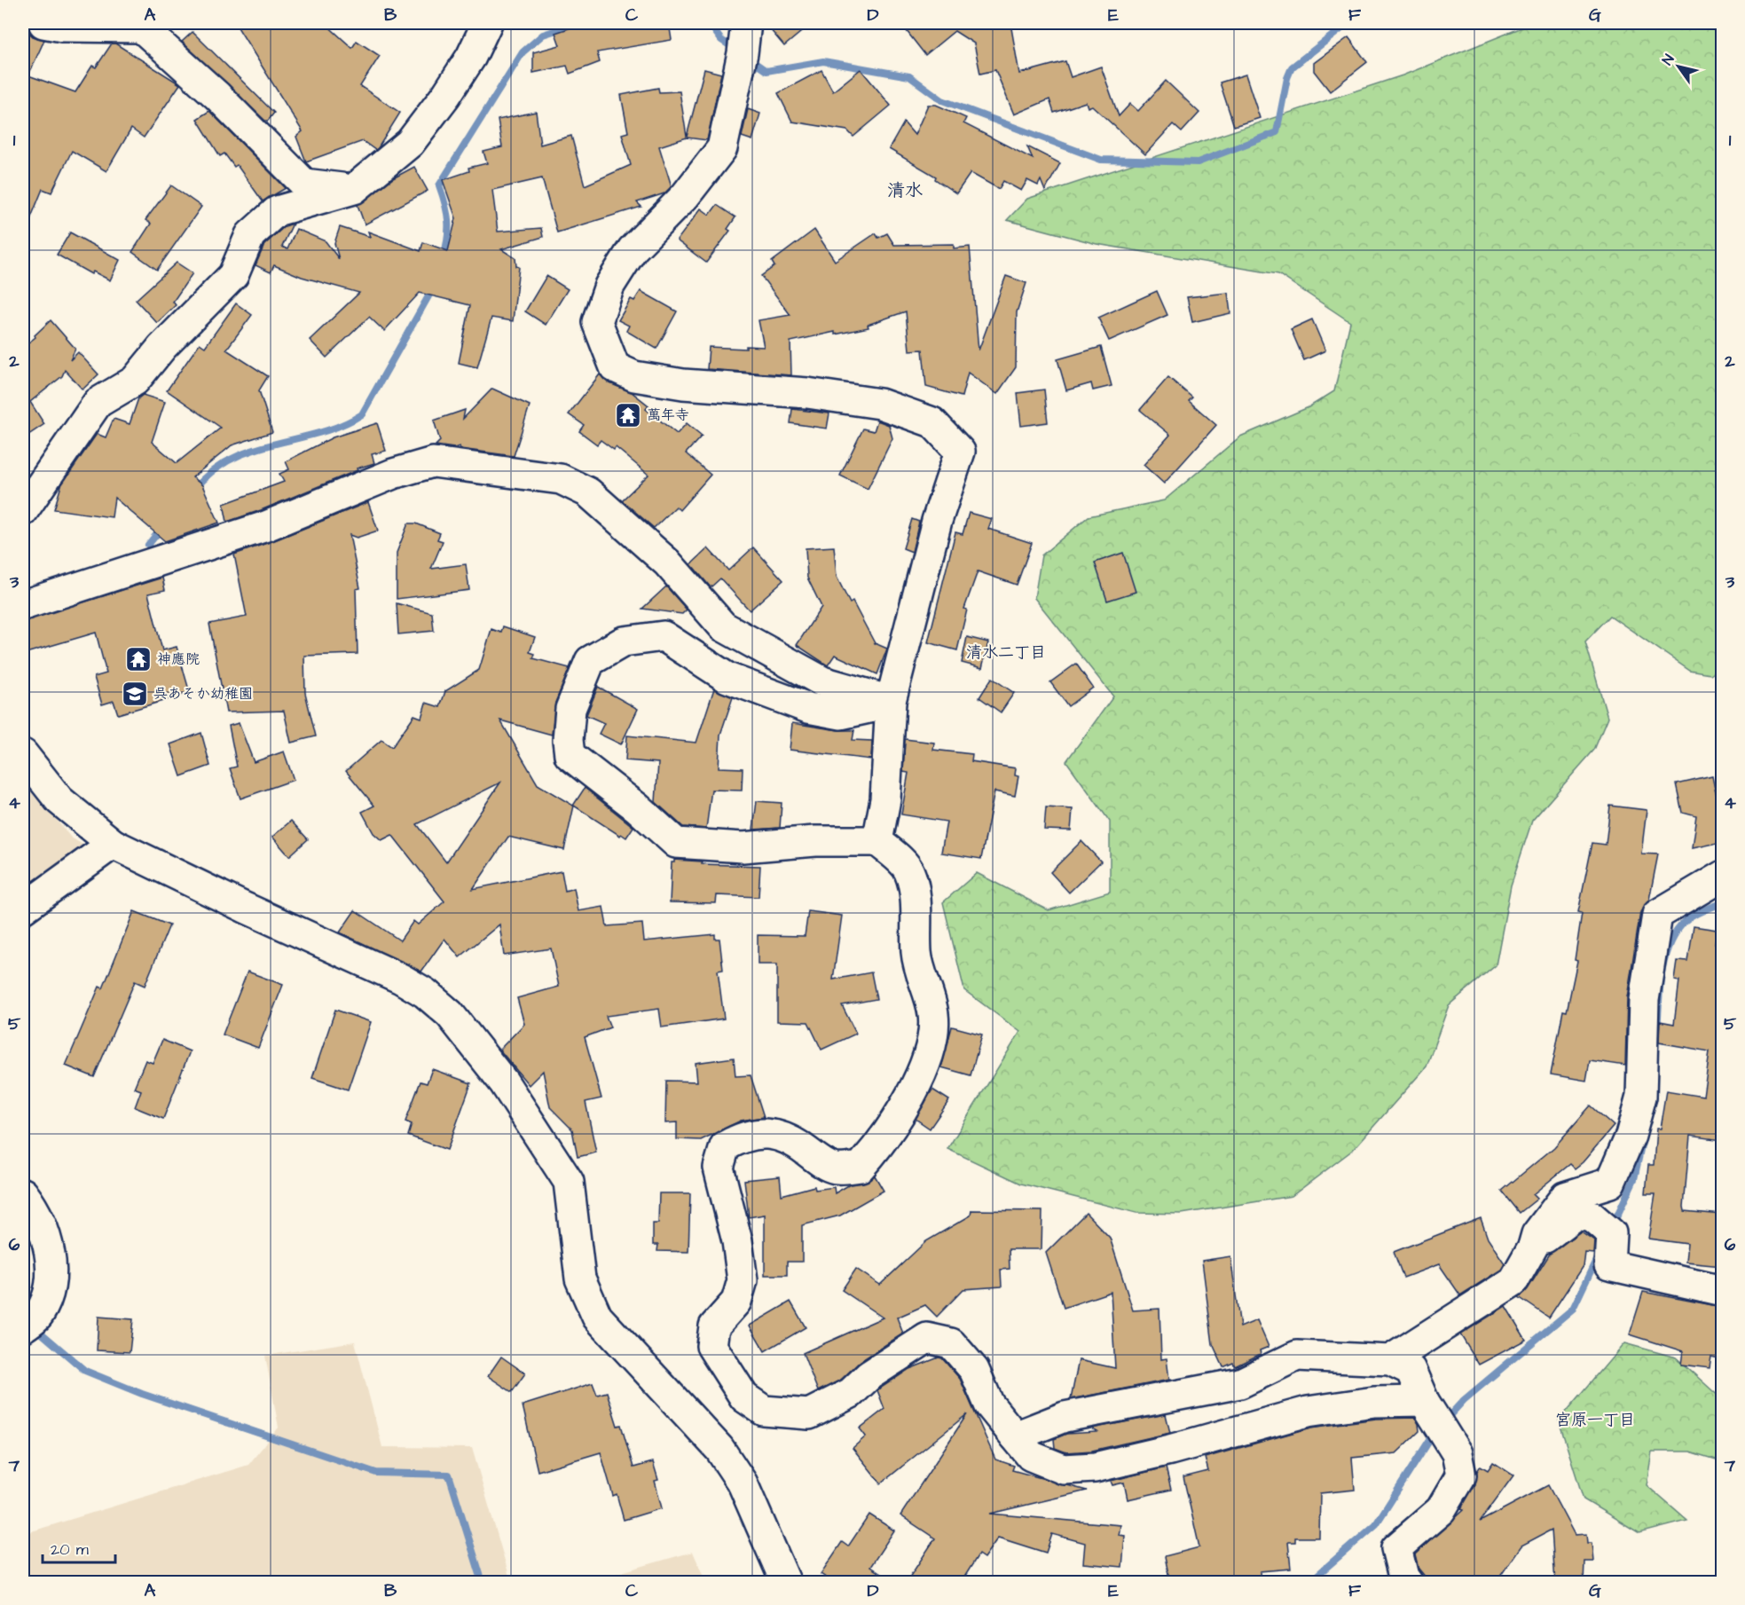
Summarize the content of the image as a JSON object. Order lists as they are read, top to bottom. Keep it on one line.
{"districts":["清水","清水二丁目","宮原一丁目"],"places":{"temple":["萬年寺","神應院"],"school or university":["呉あそか幼稚園"]},"scale_bar":"20 m","north":"top left","grid":{"columns":["A","B","C","D","E","F","G"],"rows":["1","2","3","4","5","6","7"]}}
